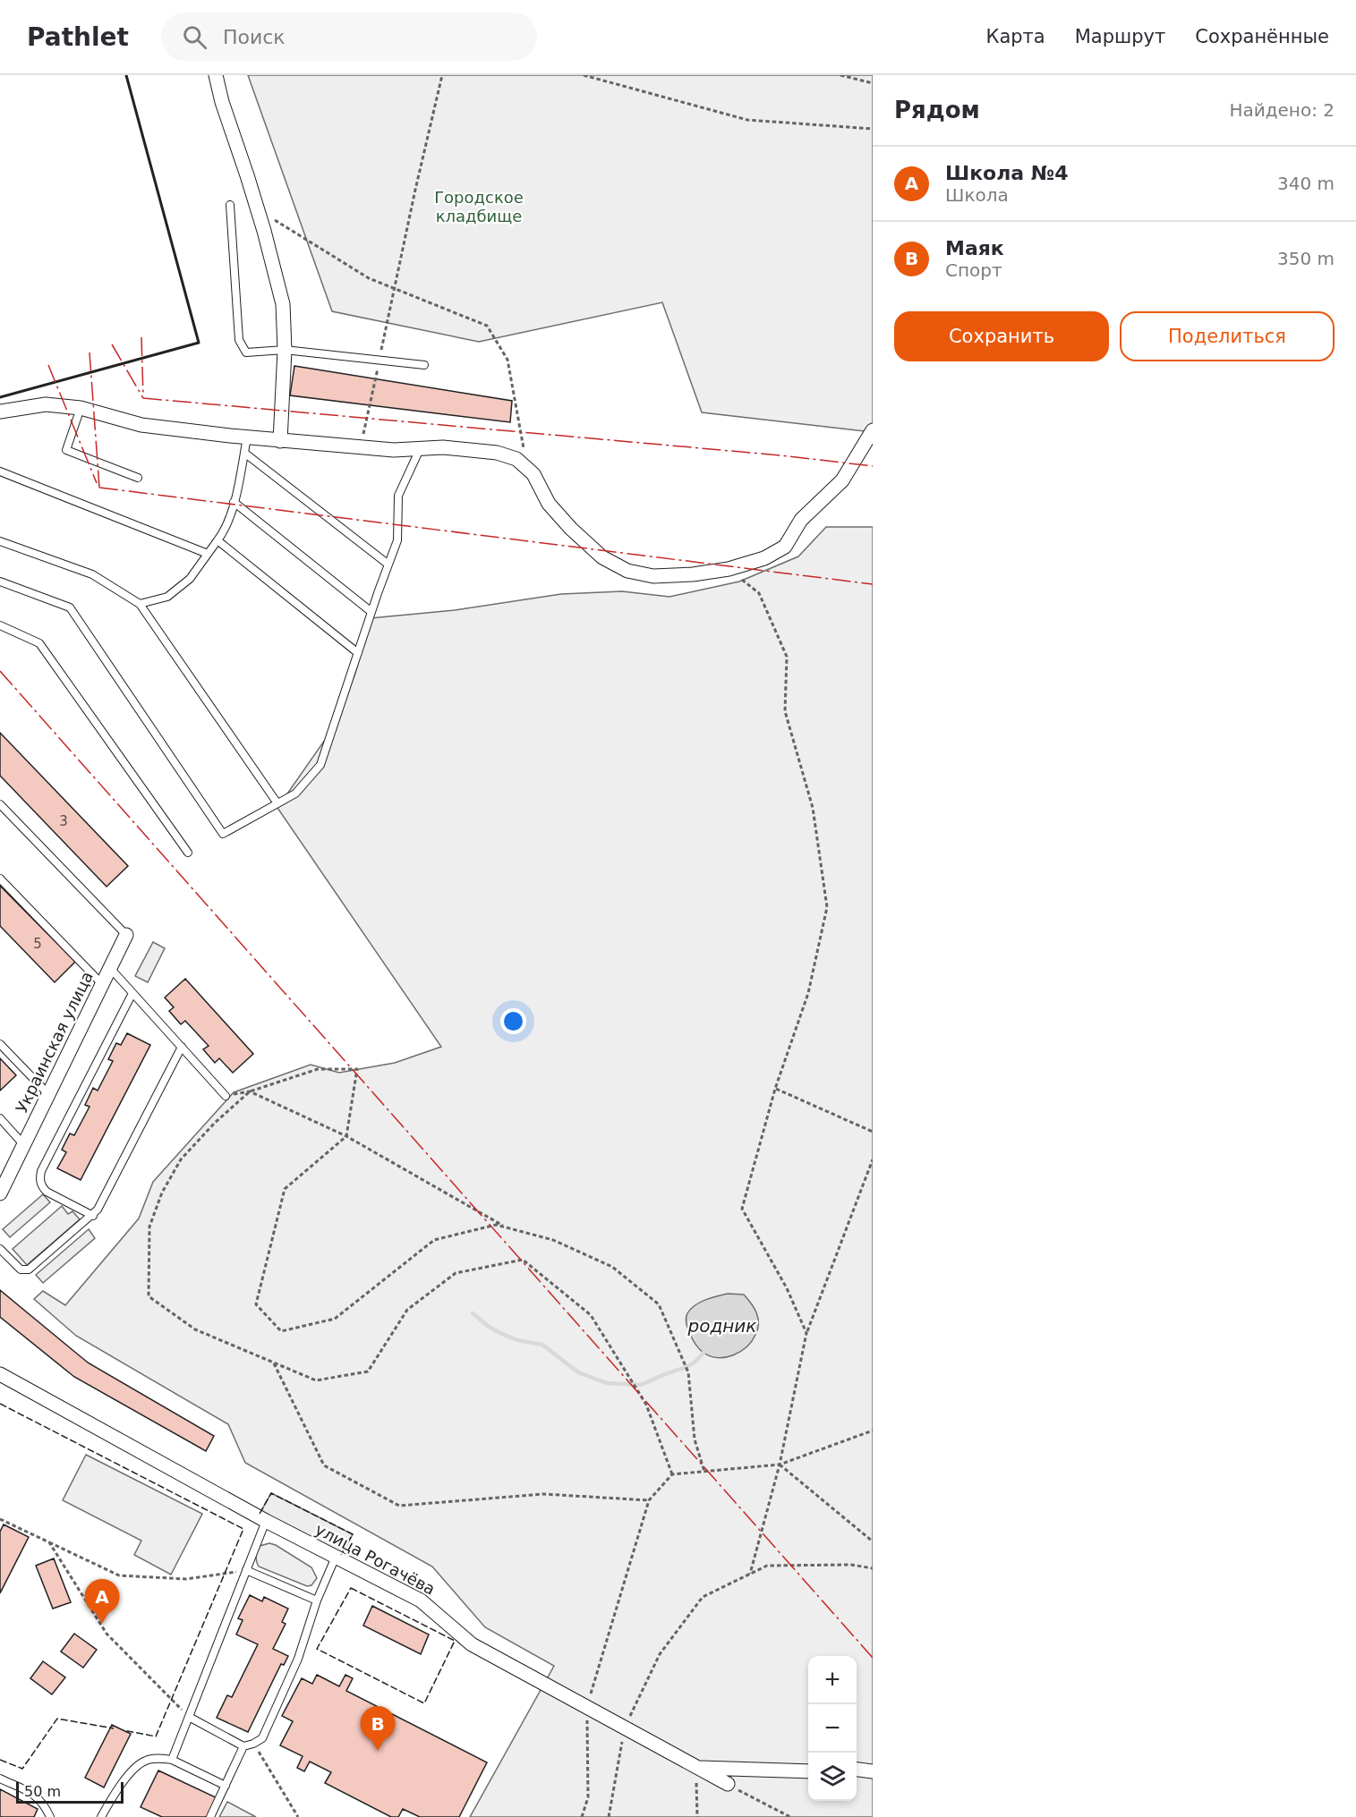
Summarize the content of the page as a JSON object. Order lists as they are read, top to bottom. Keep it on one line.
{"streets":{"street":["Украинская улица","улица Рогачёва"]},"water":["родник"],"parks":["Городское кладбище"],"house_numbers":["3","5"],"scale_bar":"50 m","page":{"header":"Pathlet","search":"Поиск","nav":["Карта","Маршрут","Сохранённые"],"heading":["Рядом","Найдено: 2"],"list":[{"mark":"A","name":"Школа №4","note":"Школа","value":"340 m"},{"mark":"B","name":"Маяк","note":"Спорт","value":"350 m"}],"buttons":["Сохранить","Поделиться"],"pins":["A","B"],"map_buttons":["+","−"],"scale":"50 m"}}
